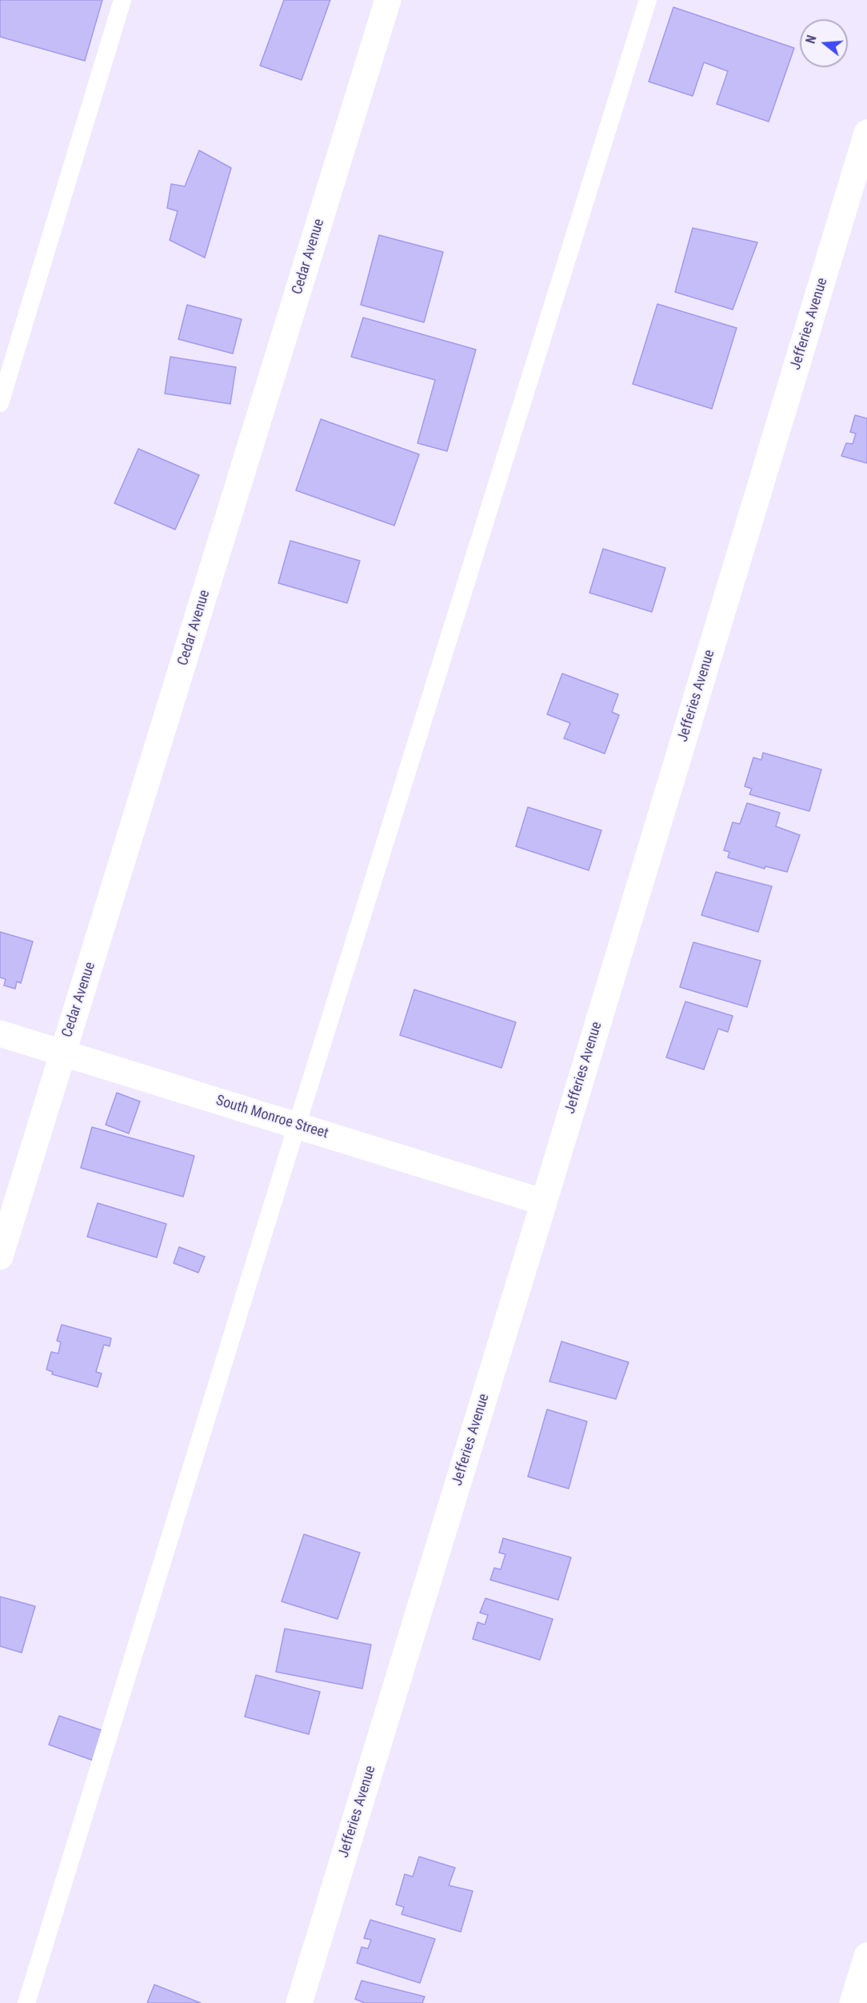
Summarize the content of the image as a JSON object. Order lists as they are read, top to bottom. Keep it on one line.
{"streets":{"street":["Cedar Avenue","Jefferies Avenue","South Monroe Street"]},"crossings":[["Cedar Avenue","South Monroe Street"],["Jefferies Avenue","South Monroe Street"]],"north":"left"}
